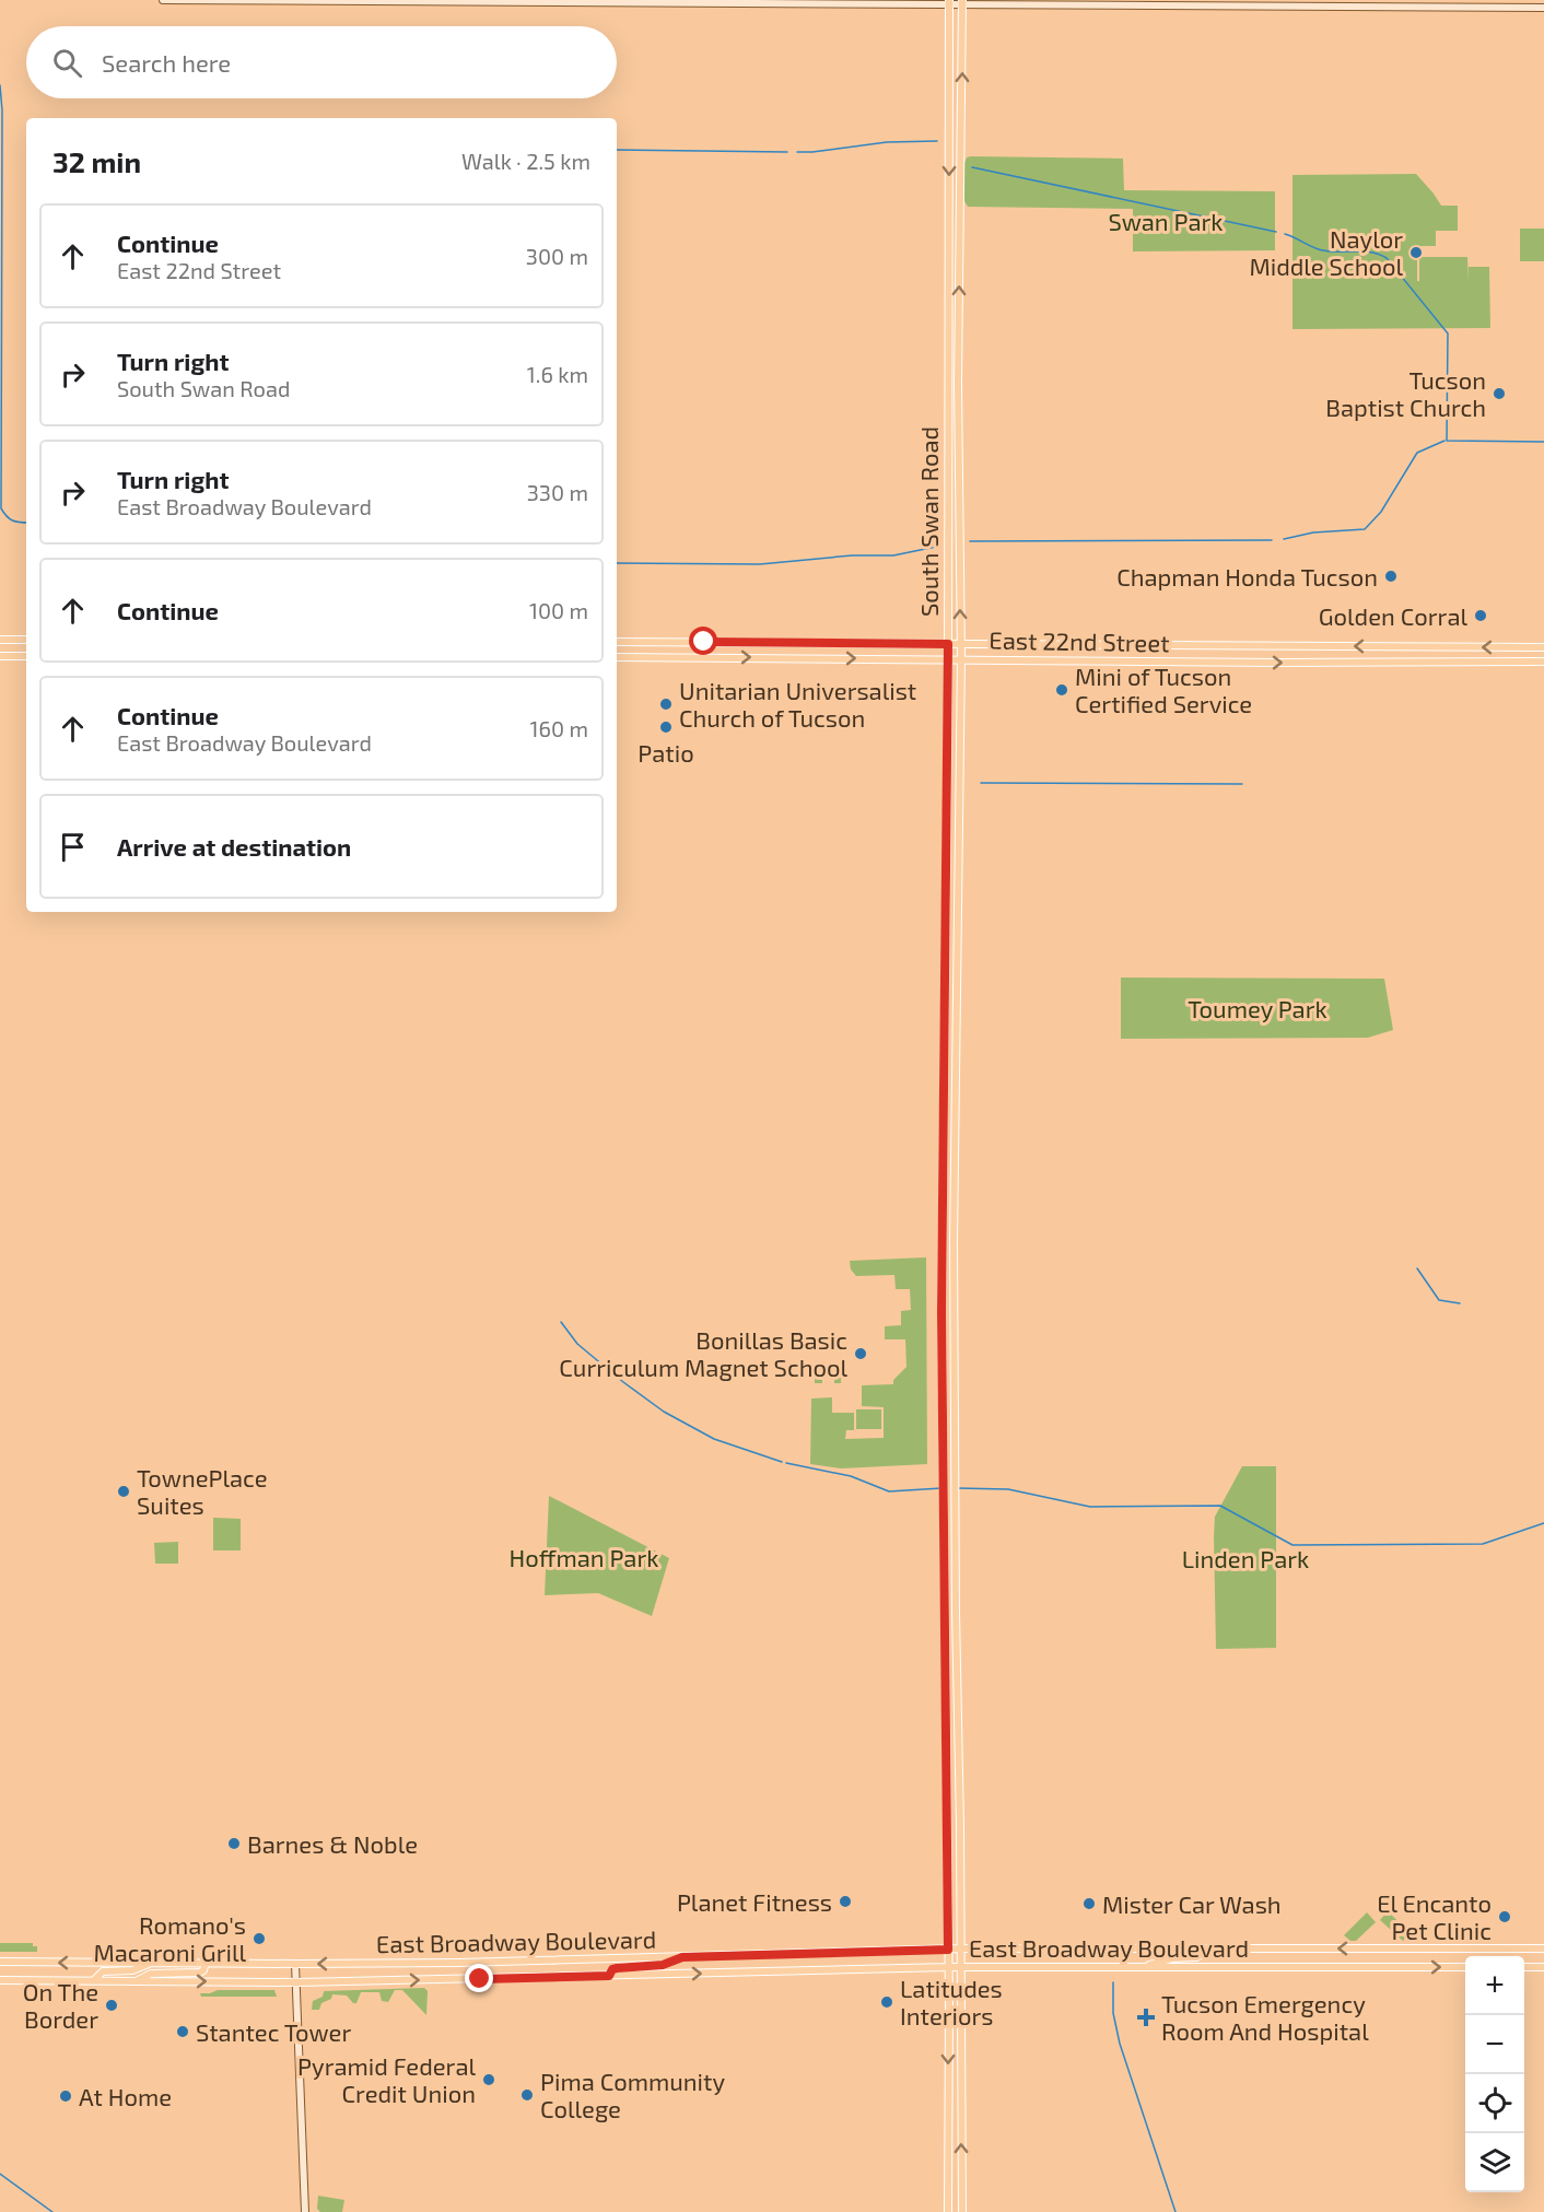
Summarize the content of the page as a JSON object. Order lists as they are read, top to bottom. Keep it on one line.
{"streets":{"main road":["South Swan Road","East 22nd Street","East Broadway Boulevard"]},"crossings":[["South Swan Road","East 22nd Street"],["South Swan Road","East Broadway Boulevard"]],"parks":["Swan Park","Toumey Park","Hoffman Park","Linden Park"],"places":{"other":["Naylor Middle School","Tucson Baptist Church","Chapman Honda Tucson","Golden Corral","Mini of Tucson Certified Service","Unitarian Universalist Church of Tucson","Patio","Bonillas Basic Curriculum Magnet School","TownePlace Suites","Barnes & Noble","Planet Fitness","Mister Car Wash","El Encanto Pet Clinic","Romano's Macaroni Grill","Latitudes Interiors","On The Border","Stantec Tower","Pyramid Federal Credit Union","Pima Community College","At Home"],"health":["Tucson Emergency Room And Hospital"]},"page":{"search":"Search here","heading":["32 min","Walk · 2.5 km"],"list":[["Continue","East 22nd Street","300 m"],["Turn right","South Swan Road","1.6 km"],["Turn right","East Broadway Boulevard","330 m"],["Continue","100 m"],["Continue","East Broadway Boulevard","160 m"],"Arrive at destination"],"map_buttons":["+","−"]}}
